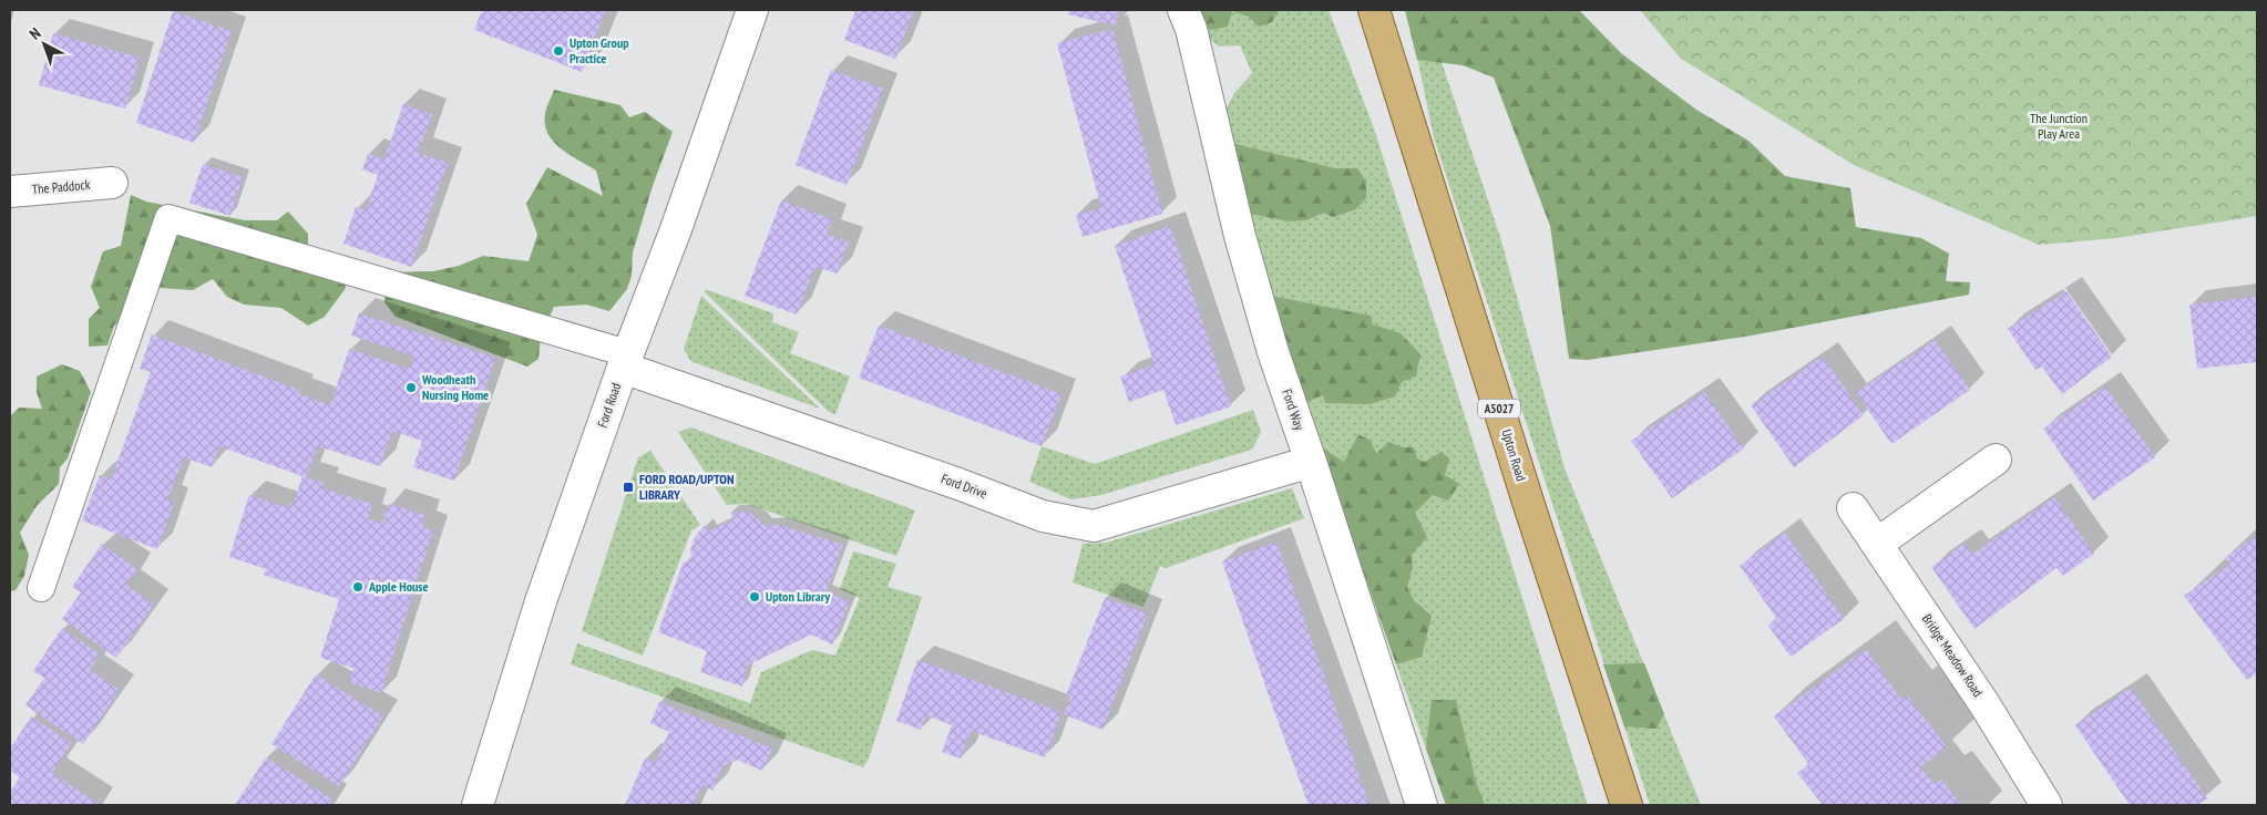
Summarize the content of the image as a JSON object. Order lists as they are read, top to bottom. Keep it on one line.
{"streets":{"main road":["A5027","Upton Road"],"street":["The Paddock","Ford Road","Ford Way","Ford Drive","Bridge Meadow Road"]},"crossings":[["Ford Road","Ford Drive"],["Ford Way","Ford Drive"]],"parks":["The Junction Play Area"],"places":{"other":["Upton Group Practice","Woodheath Nursing Home","Apple House","Upton Library"],"transit":["FORD ROAD/UPTON LIBRARY"]},"north":"top left"}
